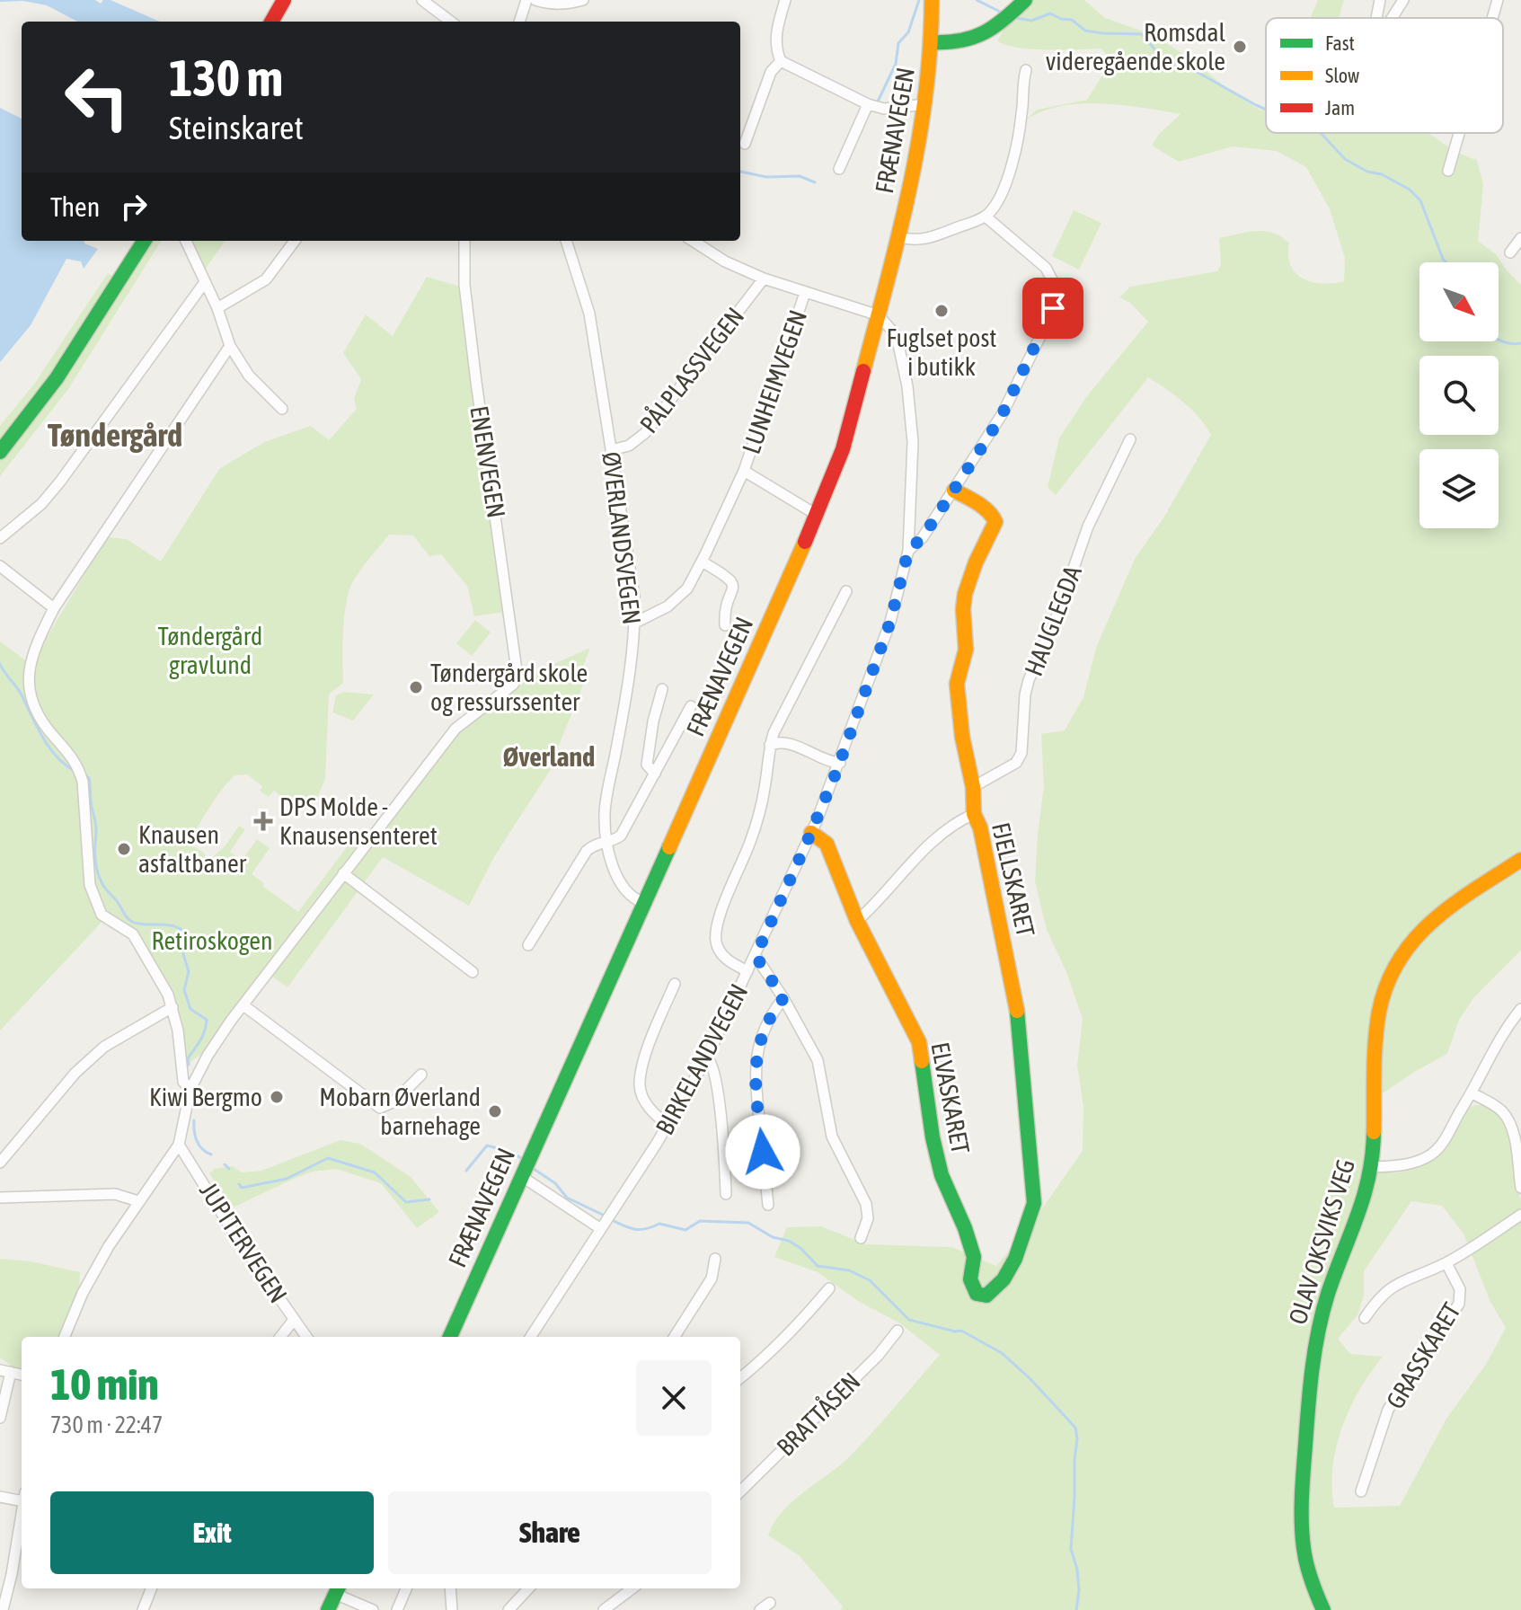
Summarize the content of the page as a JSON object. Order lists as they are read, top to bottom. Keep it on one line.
{"streets":{"main road":["FRÆNAVEGEN","FJELLSKARET","ELVASKARET","OLAV OKSVIKS VEG"],"street":["PÅLPLASSVEGEN","LUNHEIMVEGEN","ENENVEGEN","ØVERLANDSVEGEN","HAUGLEGDA","BIRKELANDVEGEN","JUPITERVEGEN","GRASSKARET","BRATTÅSEN"]},"crossings":[["FRÆNAVEGEN","LUNHEIMVEGEN"],["FRÆNAVEGEN","ØVERLANDSVEGEN"],["FRÆNAVEGEN","BIRKELANDVEGEN"],["PÅLPLASSVEGEN","ØVERLANDSVEGEN"],["LUNHEIMVEGEN","ØVERLANDSVEGEN"],["HAUGLEGDA","FJELLSKARET"],["FJELLSKARET","ELVASKARET"],["BIRKELANDVEGEN","ELVASKARET"]],"districts":["Tøndergård","Øverland"],"parks":["Tøndergård gravlund","Retiroskogen"],"places":{"other":["Romsdal videregående skole","Fuglset post i butikk","Tøndergård skole og ressurssenter","Knausen asfaltbaner","Kiwi Bergmo","Mobarn Øverland barnehage"],"health":["DPS Molde - Knausensenteret"]},"legend":["Fast","Slow","Jam"],"north":"bottom right","page":{"turn":["130 m","Steinskaret"],"then":"Then","heading":["10 min","730 m · 22:47"],"buttons":["Exit","Share"]}}
